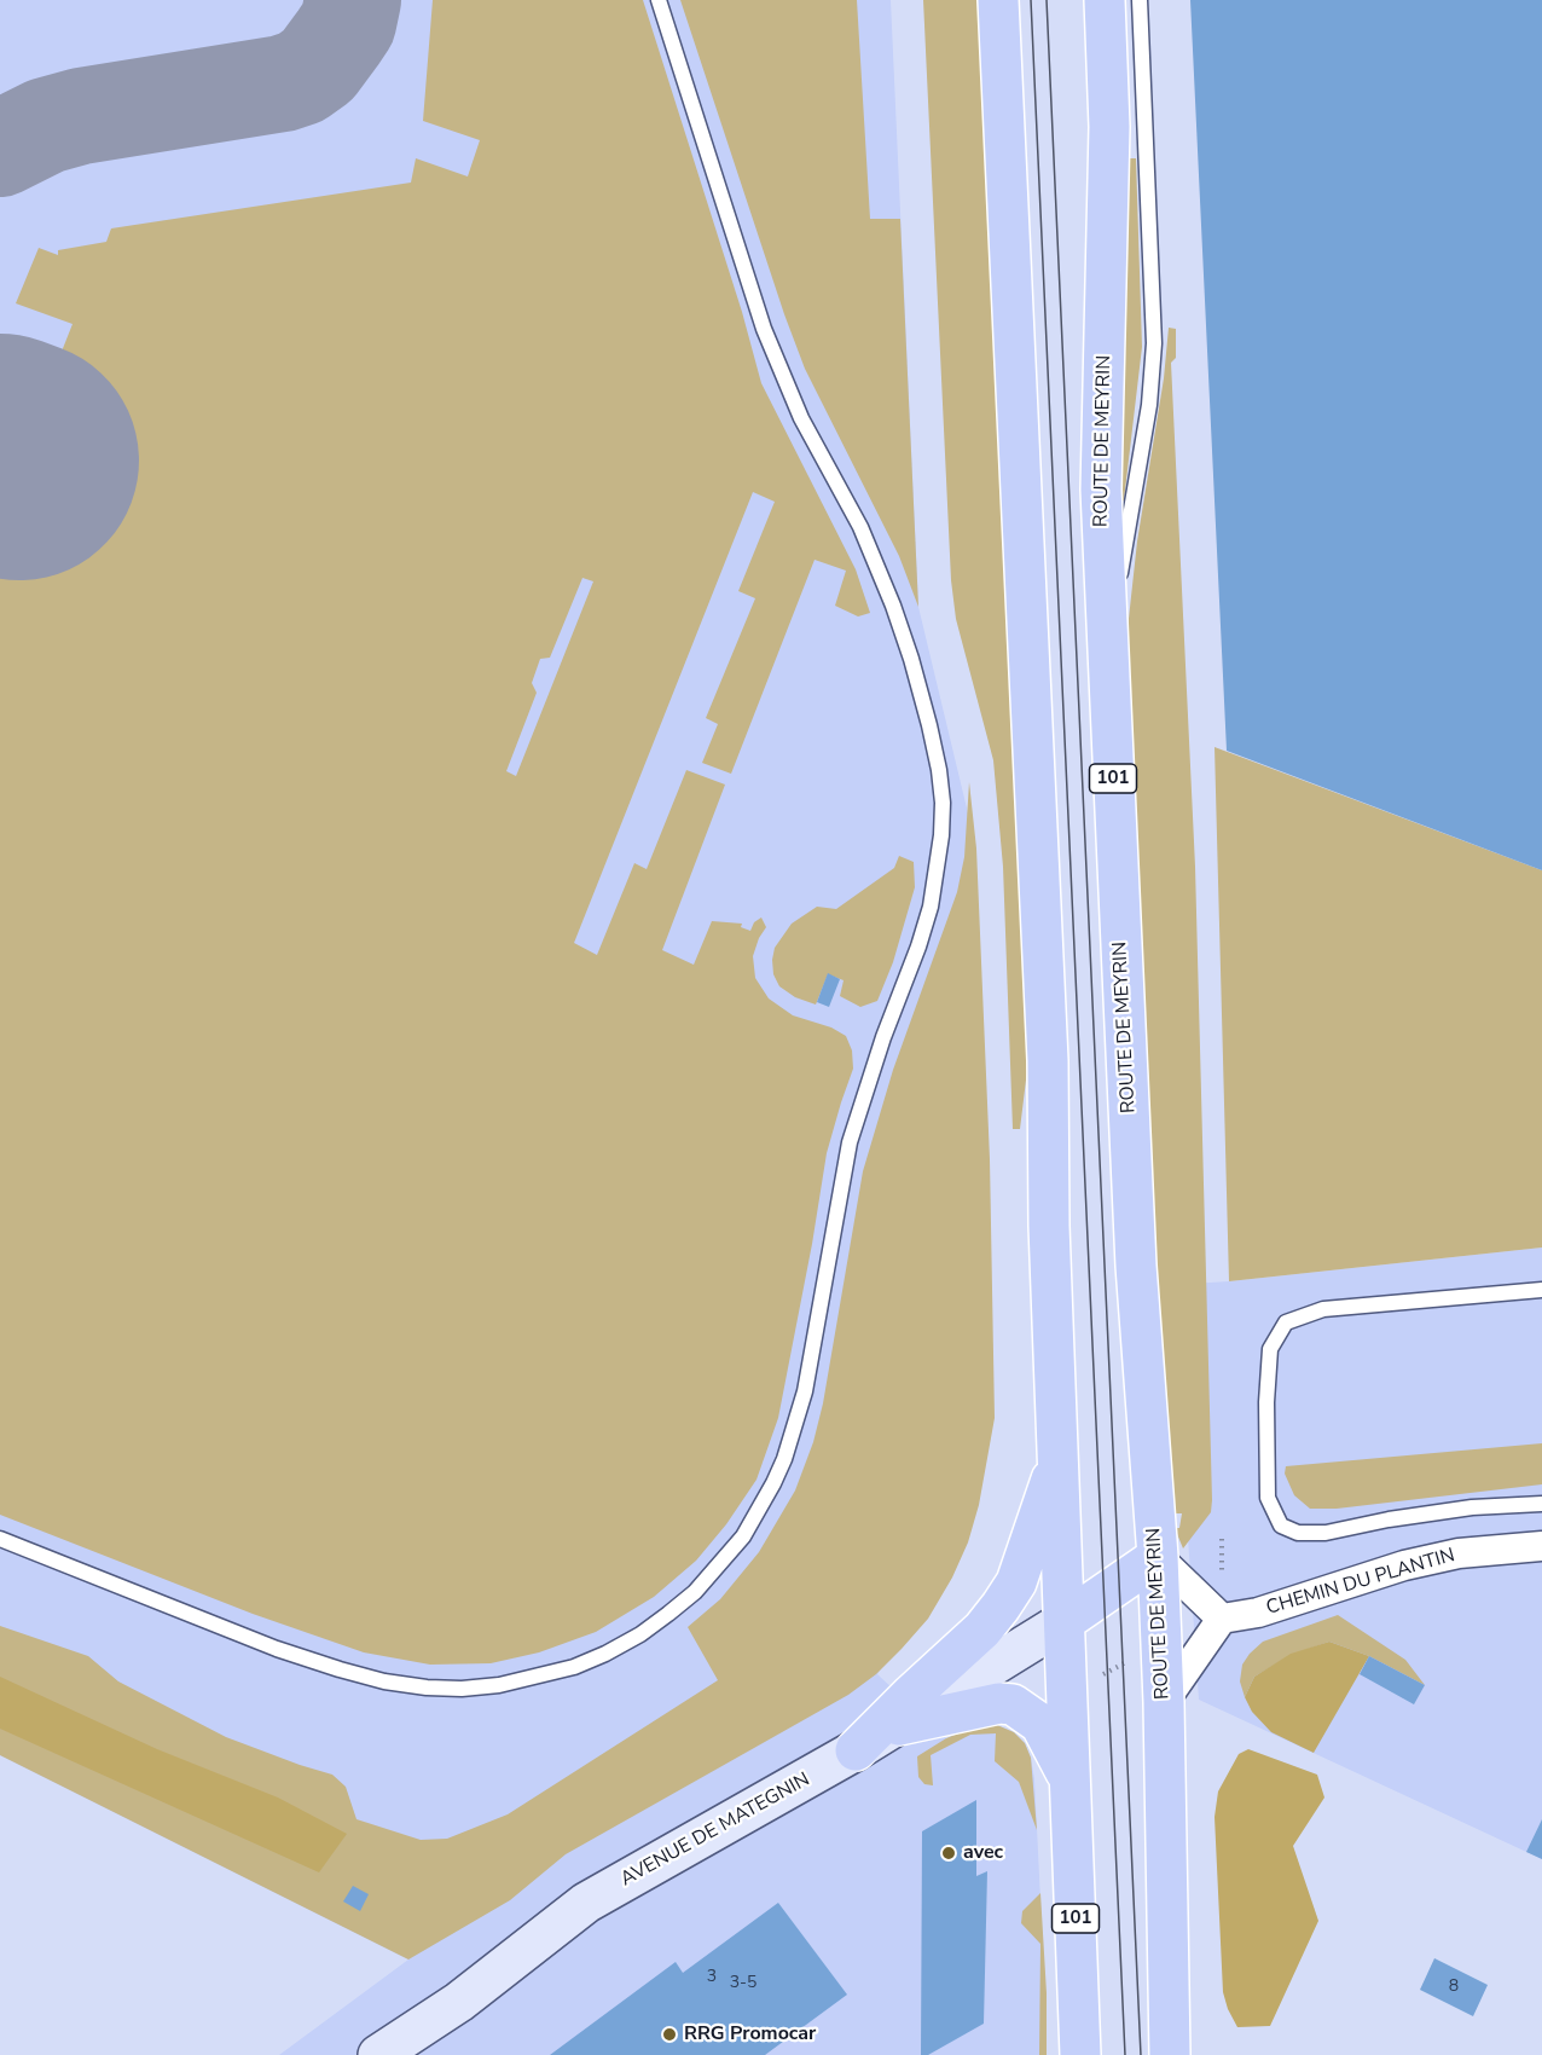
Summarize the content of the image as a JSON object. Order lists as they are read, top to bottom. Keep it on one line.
{"streets":{"main road":["ROUTE DE MEYRIN","101","AVENUE DE MATEGNIN"],"street":["CHEMIN DU PLANTIN"]},"crossings":[["101","AVENUE DE MATEGNIN"]],"places":["avec","RRG Promocar"],"house_numbers":["3","3-5","8"]}
